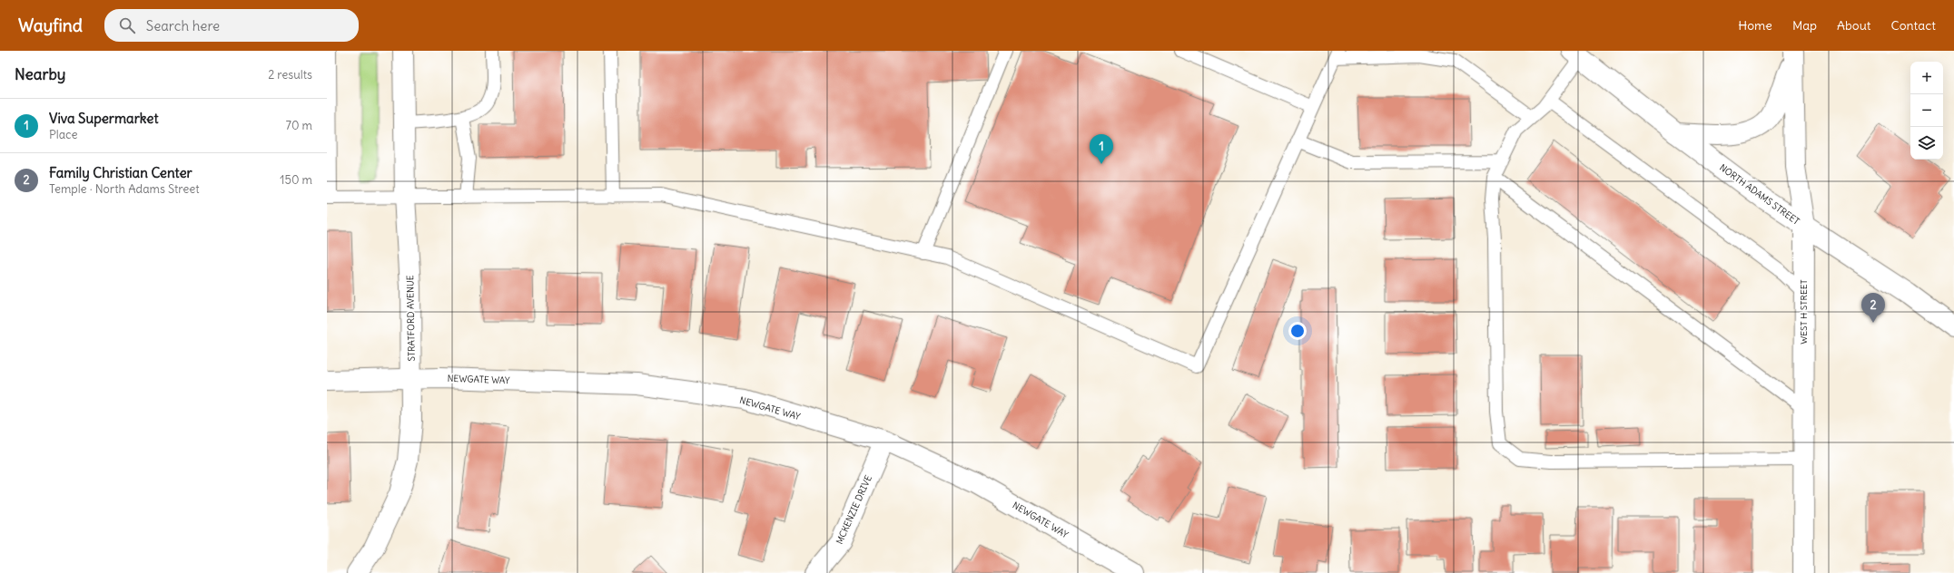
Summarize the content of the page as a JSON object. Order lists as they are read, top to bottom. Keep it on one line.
{"streets":{"street":["NORTH ADAMS STREET","WEST H STREET","STRATFORD AVENUE","NEWGATE WAY","MCKENZIE DRIVE"]},"crossings":[["NORTH ADAMS STREET","WEST H STREET"],["STRATFORD AVENUE","NEWGATE WAY"],["NEWGATE WAY","MCKENZIE DRIVE"]],"page":{"header":"Wayfind","search":"Search here","nav":["Home","Map","About","Contact"],"heading":["Nearby","2 results"],"map_buttons":["+","−"],"list":[{"mark":"1","name":"Viva Supermarket","note":"Place","value":"70 m"},{"mark":"2","name":"Family Christian Center","note":"Temple · North Adams Street","value":"150 m"}],"pins":["1","2"]}}
